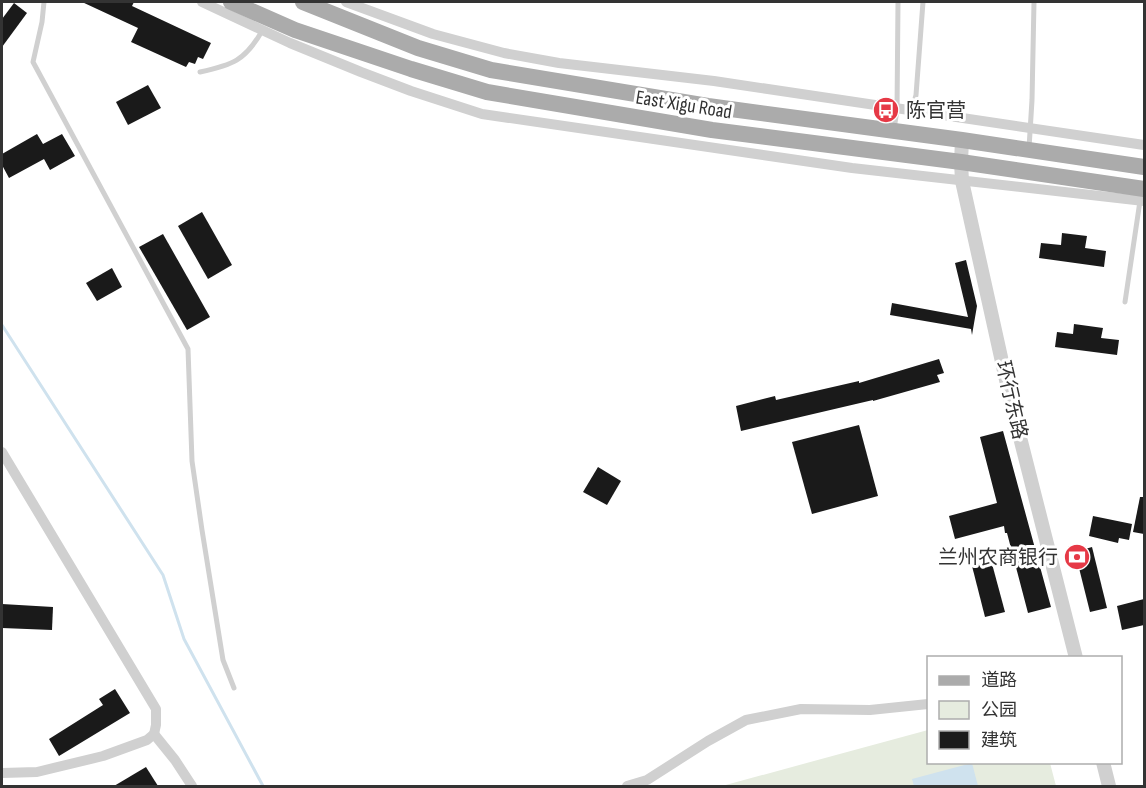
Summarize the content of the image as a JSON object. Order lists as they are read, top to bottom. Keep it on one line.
{"streets":{"main road":["East Xigu Road"],"street":["环行东路"]},"crossings":[["East Xigu Road","环行东路"]],"places":{"bus stop":["陈官营"],"bank":["兰州农商银行"]},"legend":["道路","公园","建筑"]}
